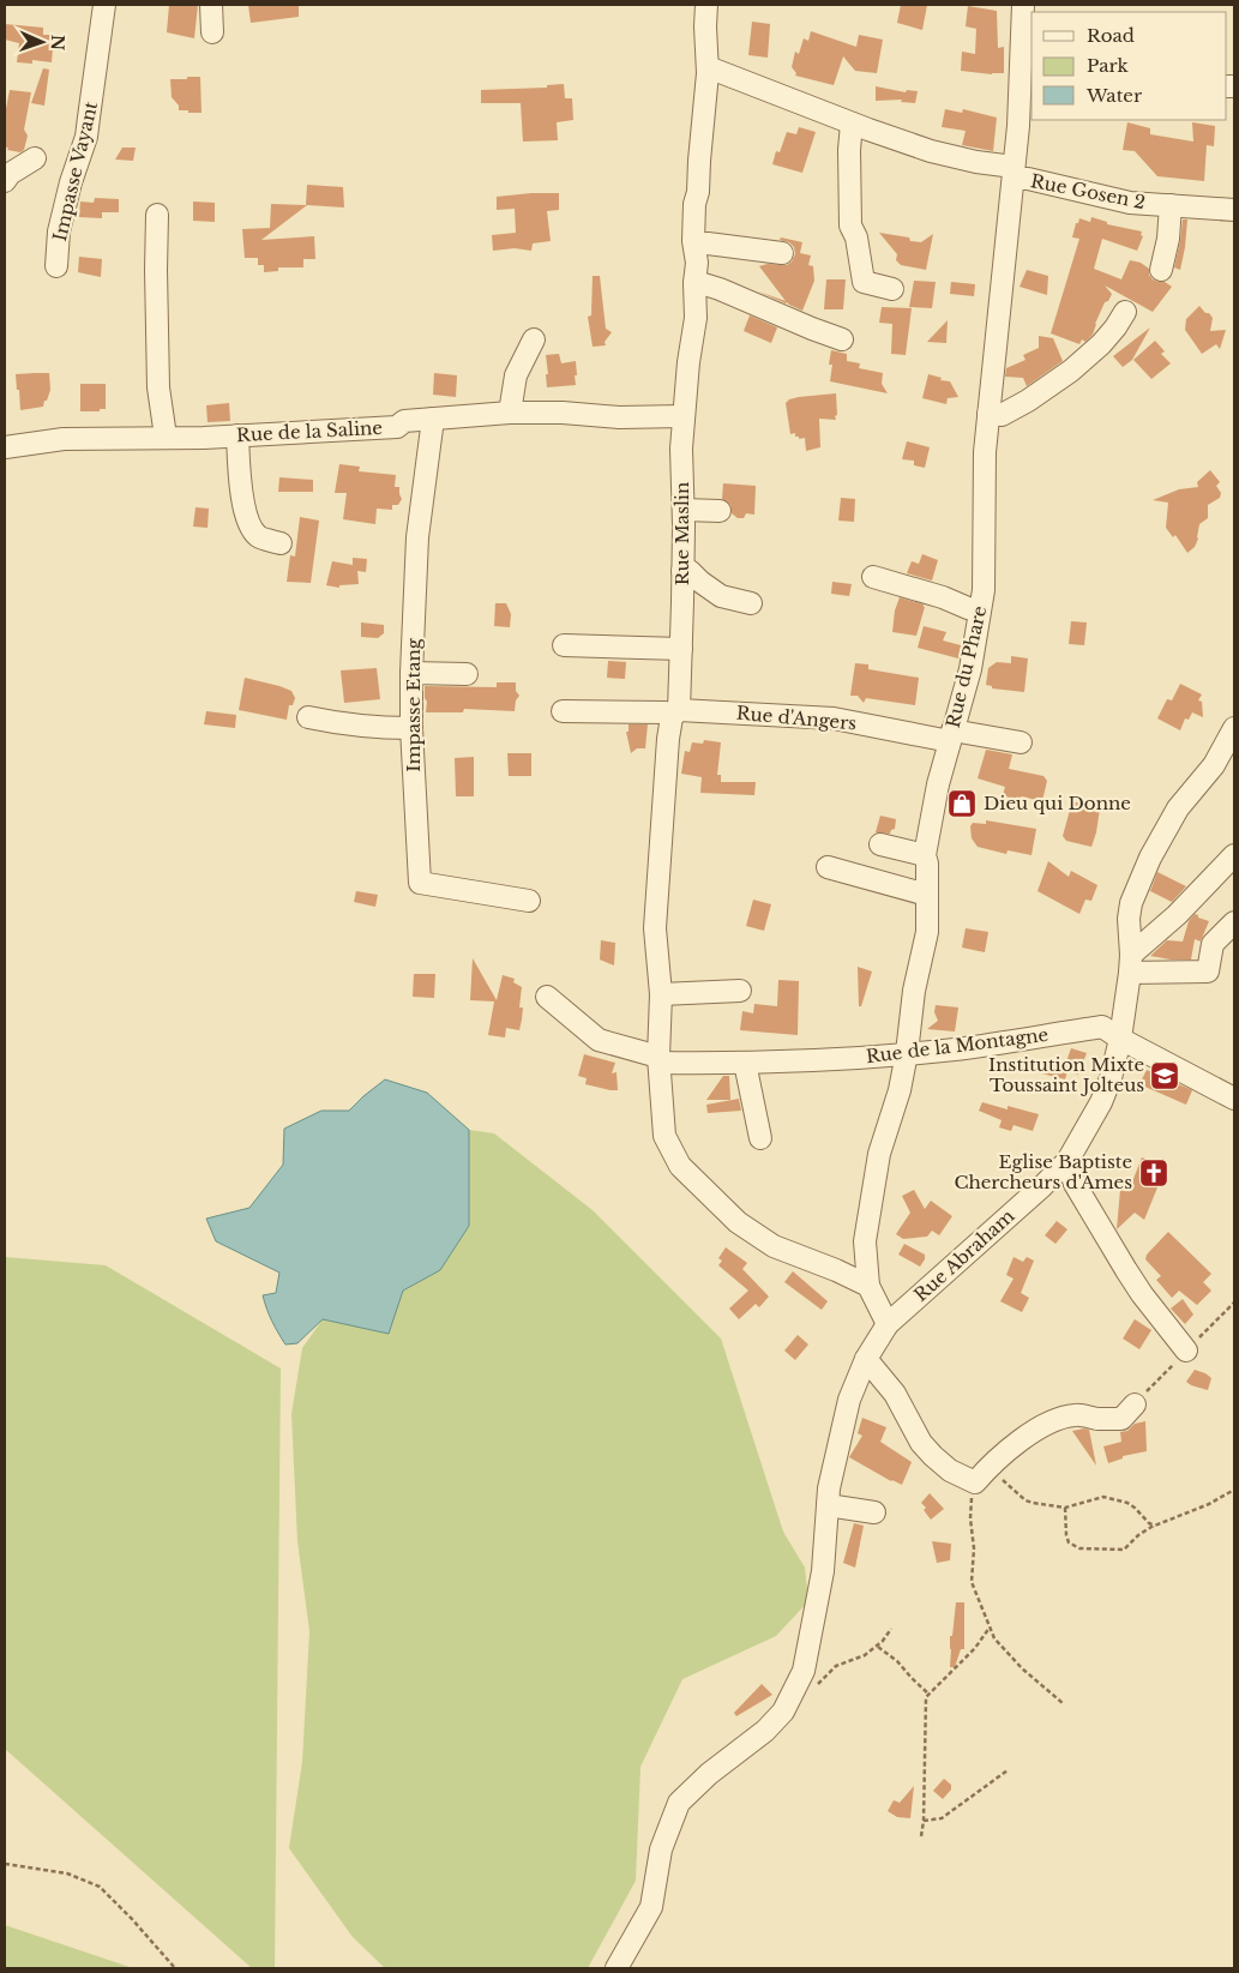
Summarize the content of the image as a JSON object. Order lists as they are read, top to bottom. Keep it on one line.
{"streets":{"street":["Impasse Vayant","Rue Gosen 2","Rue de la Saline","Rue Maslin","Rue du Phare","Impasse Etang","Rue d'Angers","Rue de la Montagne","Rue Abraham"]},"crossings":[["Rue Gosen 2","Rue Maslin"],["Rue Gosen 2","Rue du Phare"],["Rue de la Saline","Rue Maslin"],["Rue de la Saline","Impasse Etang"],["Rue Maslin","Rue du Phare"],["Rue Maslin","Rue d'Angers"],["Rue Maslin","Rue de la Montagne"],["Rue du Phare","Rue d'Angers"],["Rue du Phare","Rue de la Montagne"],["Rue de la Montagne","Rue Abraham"]],"places":{"shop":["Dieu qui Donne"],"school or university":["Institution Mixte Toussaint Jolteus"],"church":["Eglise Baptiste Chercheurs d'Ames"]},"legend":["Road","Park","Water"],"north":"right"}
